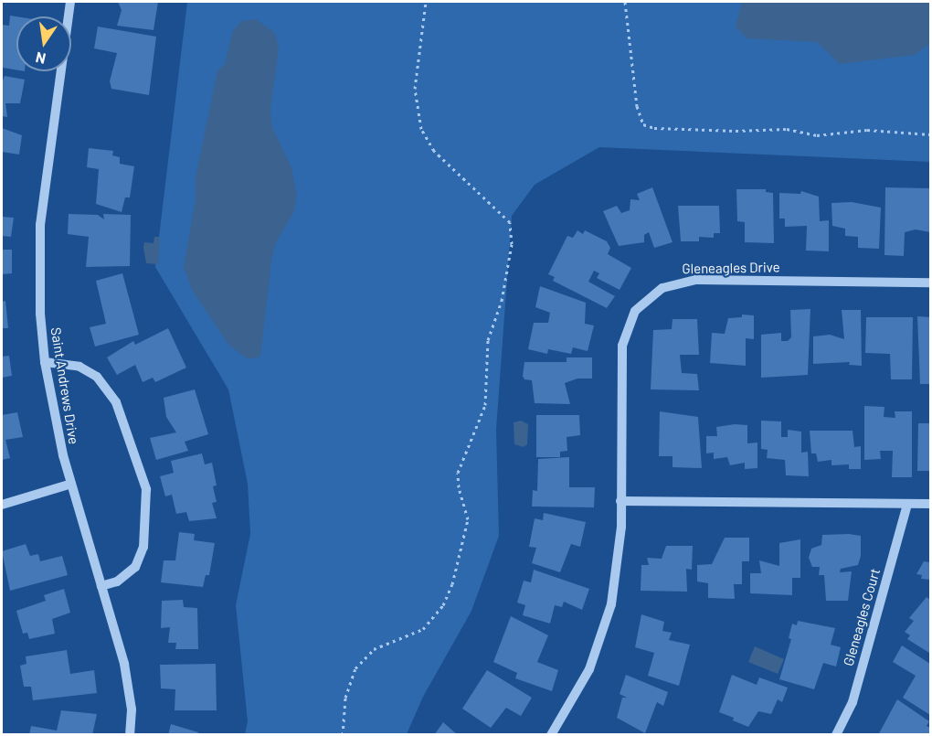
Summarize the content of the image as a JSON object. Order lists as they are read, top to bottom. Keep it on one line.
{"streets":{"street":["Gleneagles Drive","Saint Andrews Drive","Gleneagles Court"]},"north":"bottom"}
